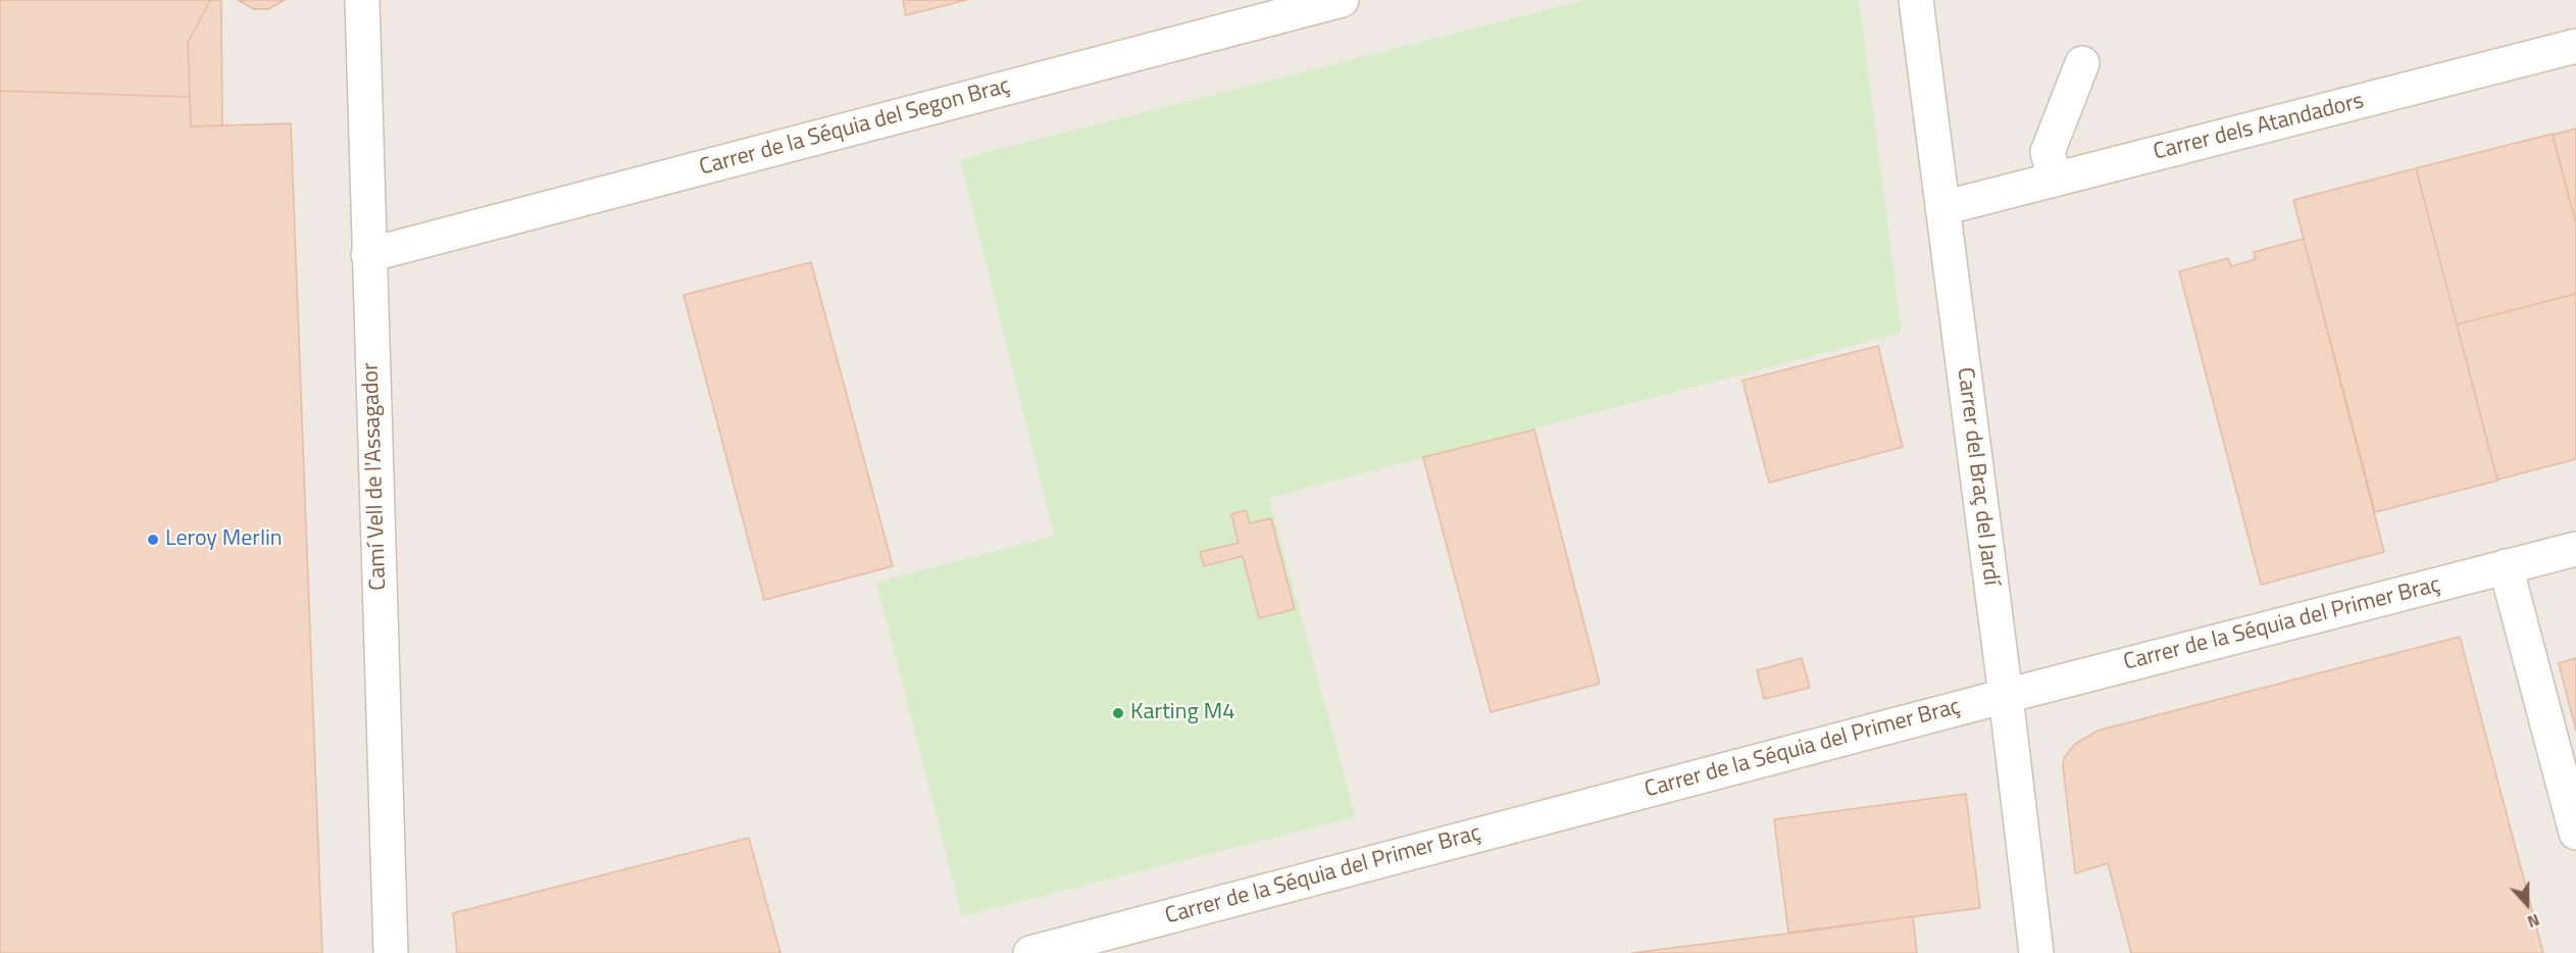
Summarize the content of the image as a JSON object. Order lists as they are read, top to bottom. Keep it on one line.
{"streets":{"street":["Carrer de la Séquia del Segon Braç","Carrer dels Atandadors","Camí Vell de l'Assagador","Carrer del Braç del Jardí","Carrer de la Séquia del Primer Braç"]},"crossings":[["Carrer de la Séquia del Segon Braç","Camí Vell de l'Assagador"],["Carrer dels Atandadors","Carrer del Braç del Jardí"],["Carrer del Braç del Jardí","Carrer de la Séquia del Primer Braç"]],"places":["Leroy Merlin","Karting M4"],"north":"bottom"}
